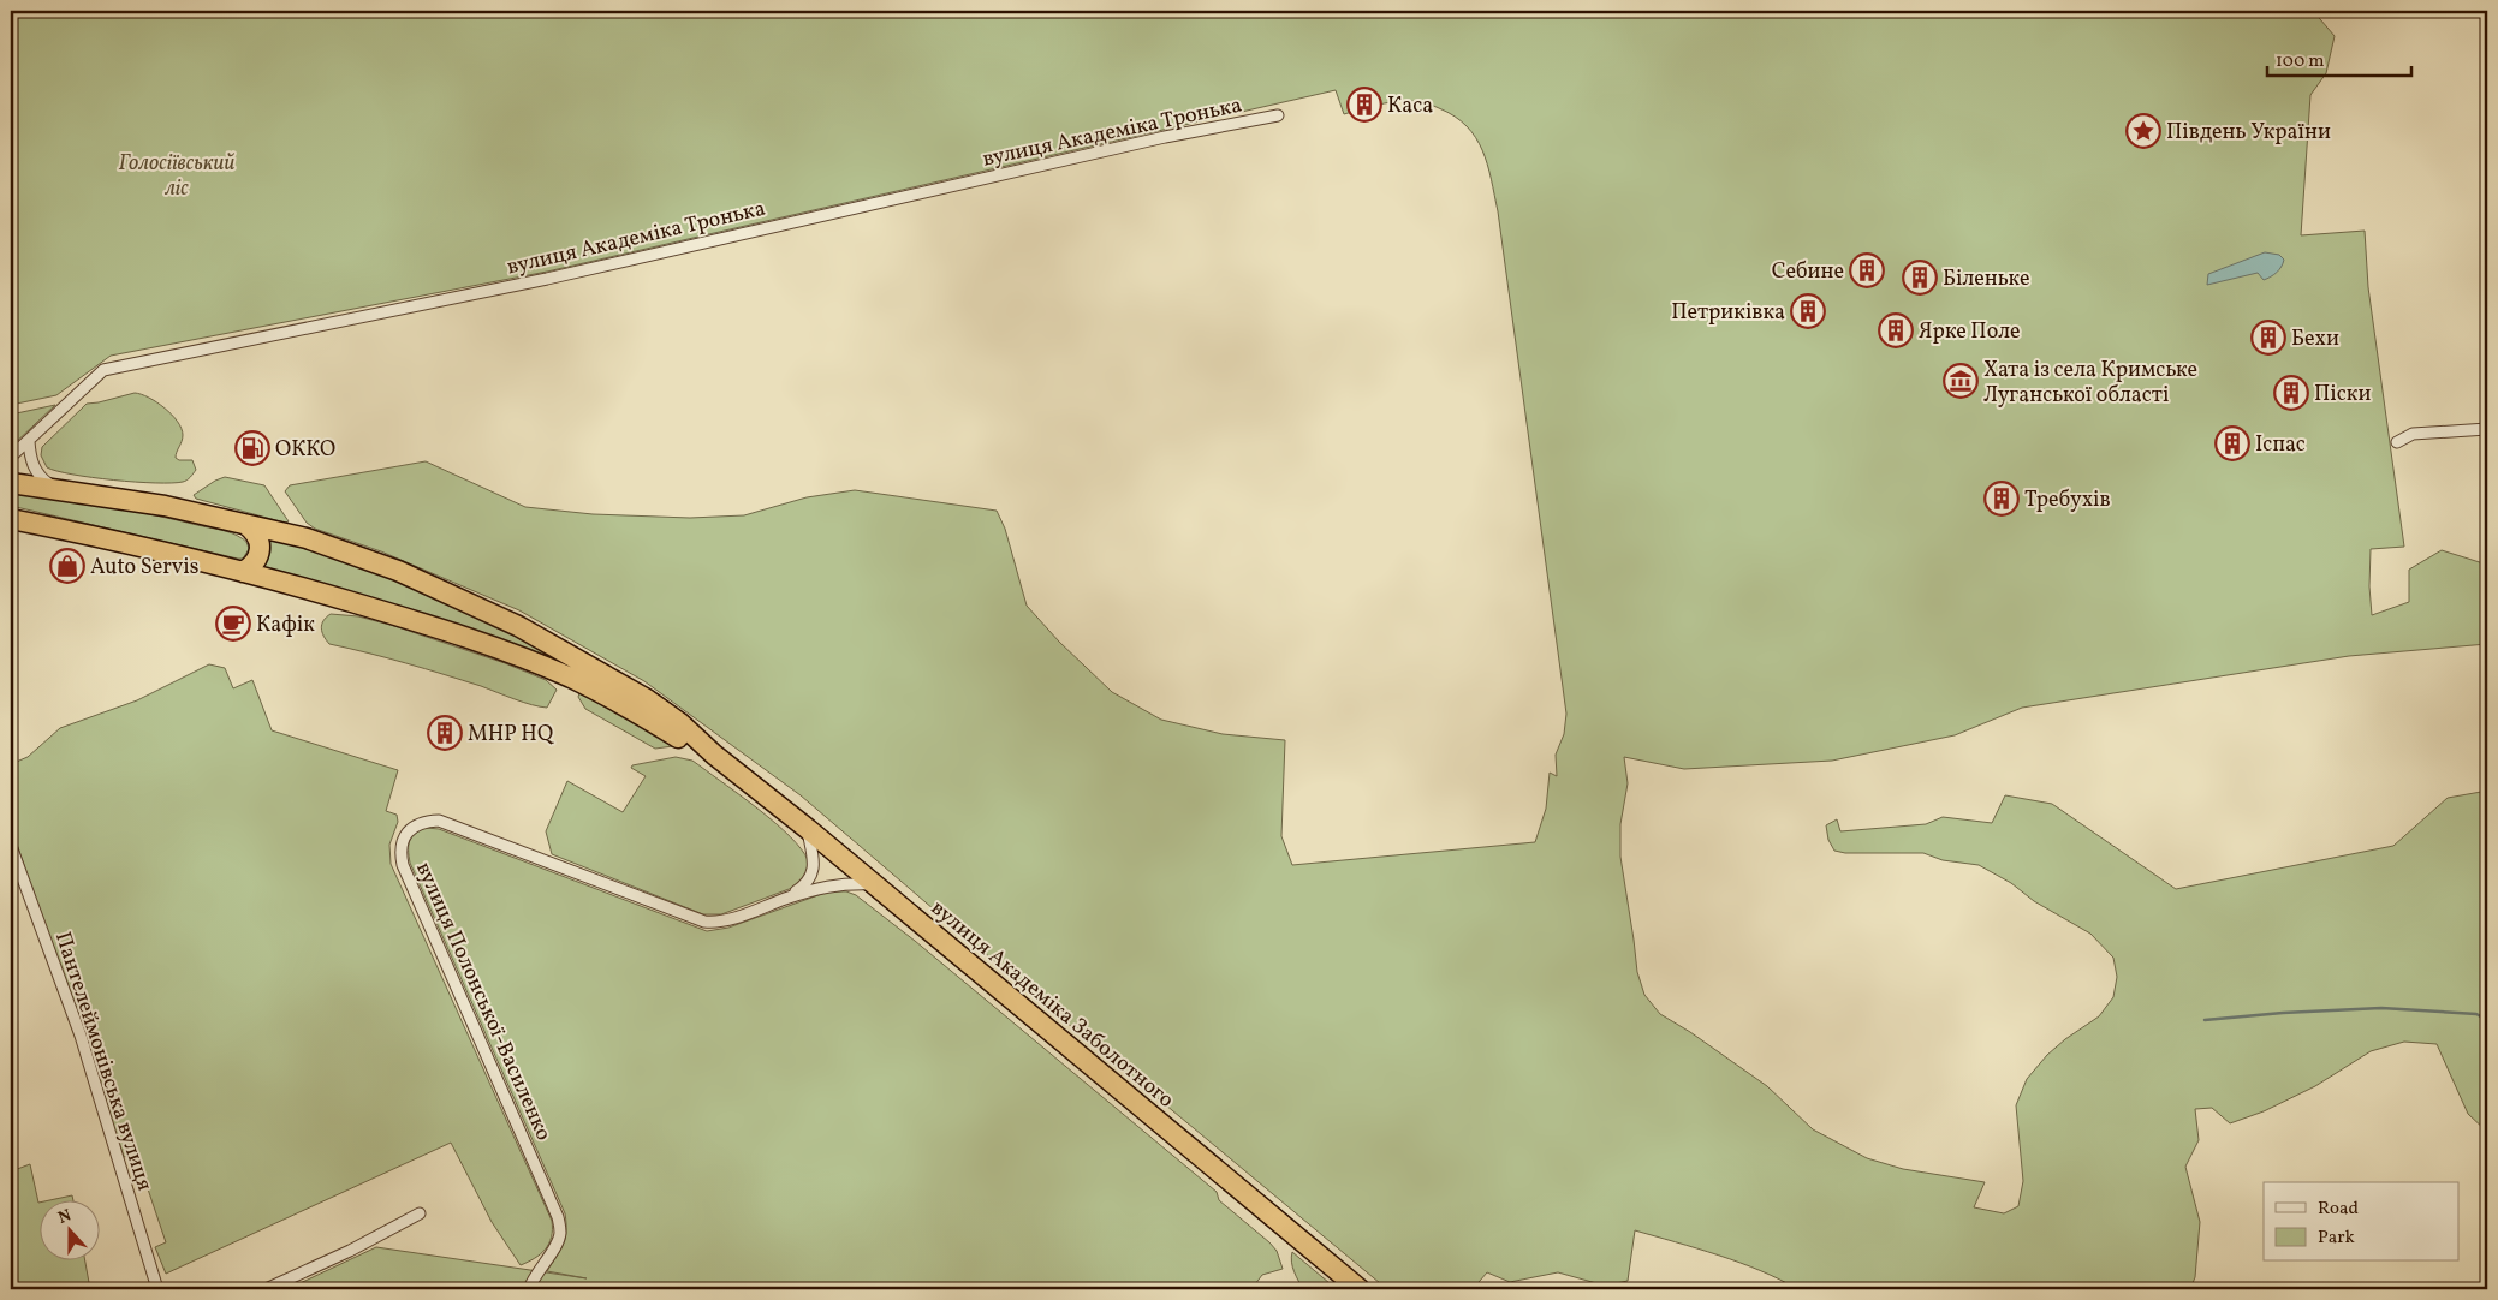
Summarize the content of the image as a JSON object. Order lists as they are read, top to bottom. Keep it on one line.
{"streets":{"highway":["вулиця Академіка Заболотного"],"street":["вулиця Академіка Тронька","вулиця Полонської-Василенко","Пантелеймонівська вулиця"]},"crossings":[["вулиця Полонської-Василенко","вулиця Академіка Заболотного"]],"parks":["Голосіївський ліс"],"places":{"building":["Каса","Себине","Біленьке","Петриківка","Ярке Поле","Бехи","Піски","Іспас","Требухів","MHP HQ"],"place":["Південь України"],"museum":["Хата iз села Кримське Луганської області"],"fuel station":["ОККО"],"shop":["Auto Servis"],"cafe":["Кафік"]},"legend":["Road","Park"],"scale_bar":"100 m","north":"top"}
